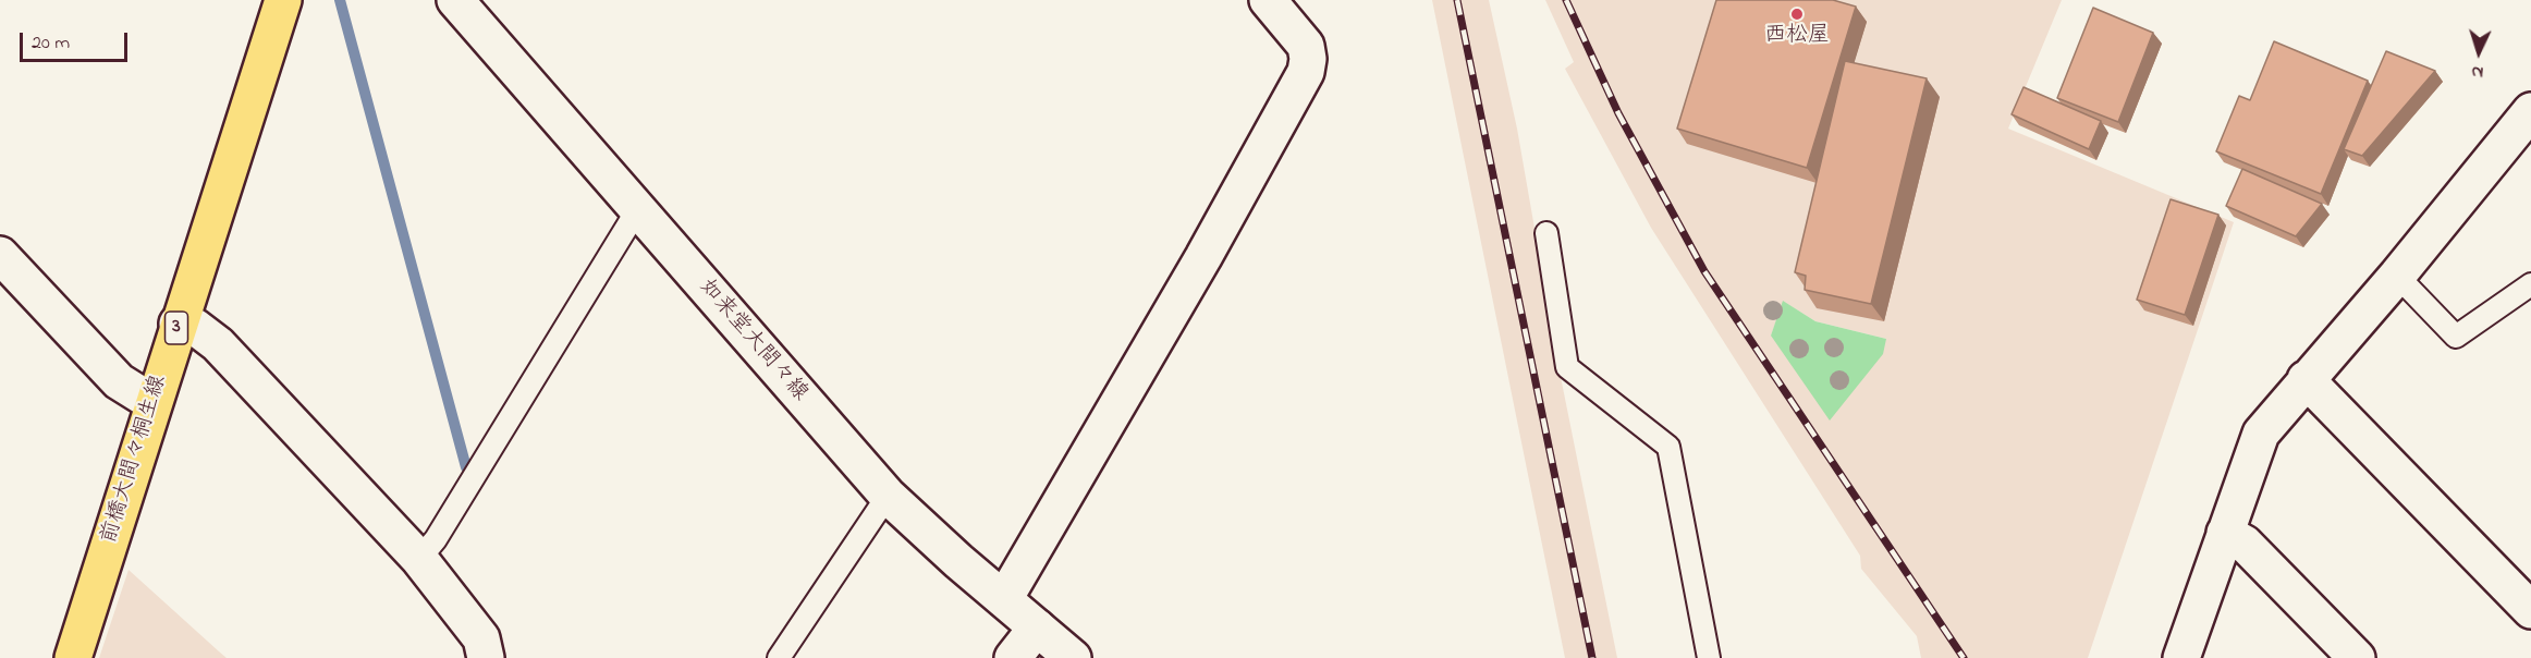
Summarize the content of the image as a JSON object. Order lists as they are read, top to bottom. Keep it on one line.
{"streets":{"main road":["3","前橋大間々桐生線"],"street":["如来堂大間々線"]},"places":["西松屋"],"scale_bar":"20 m","north":"bottom"}
